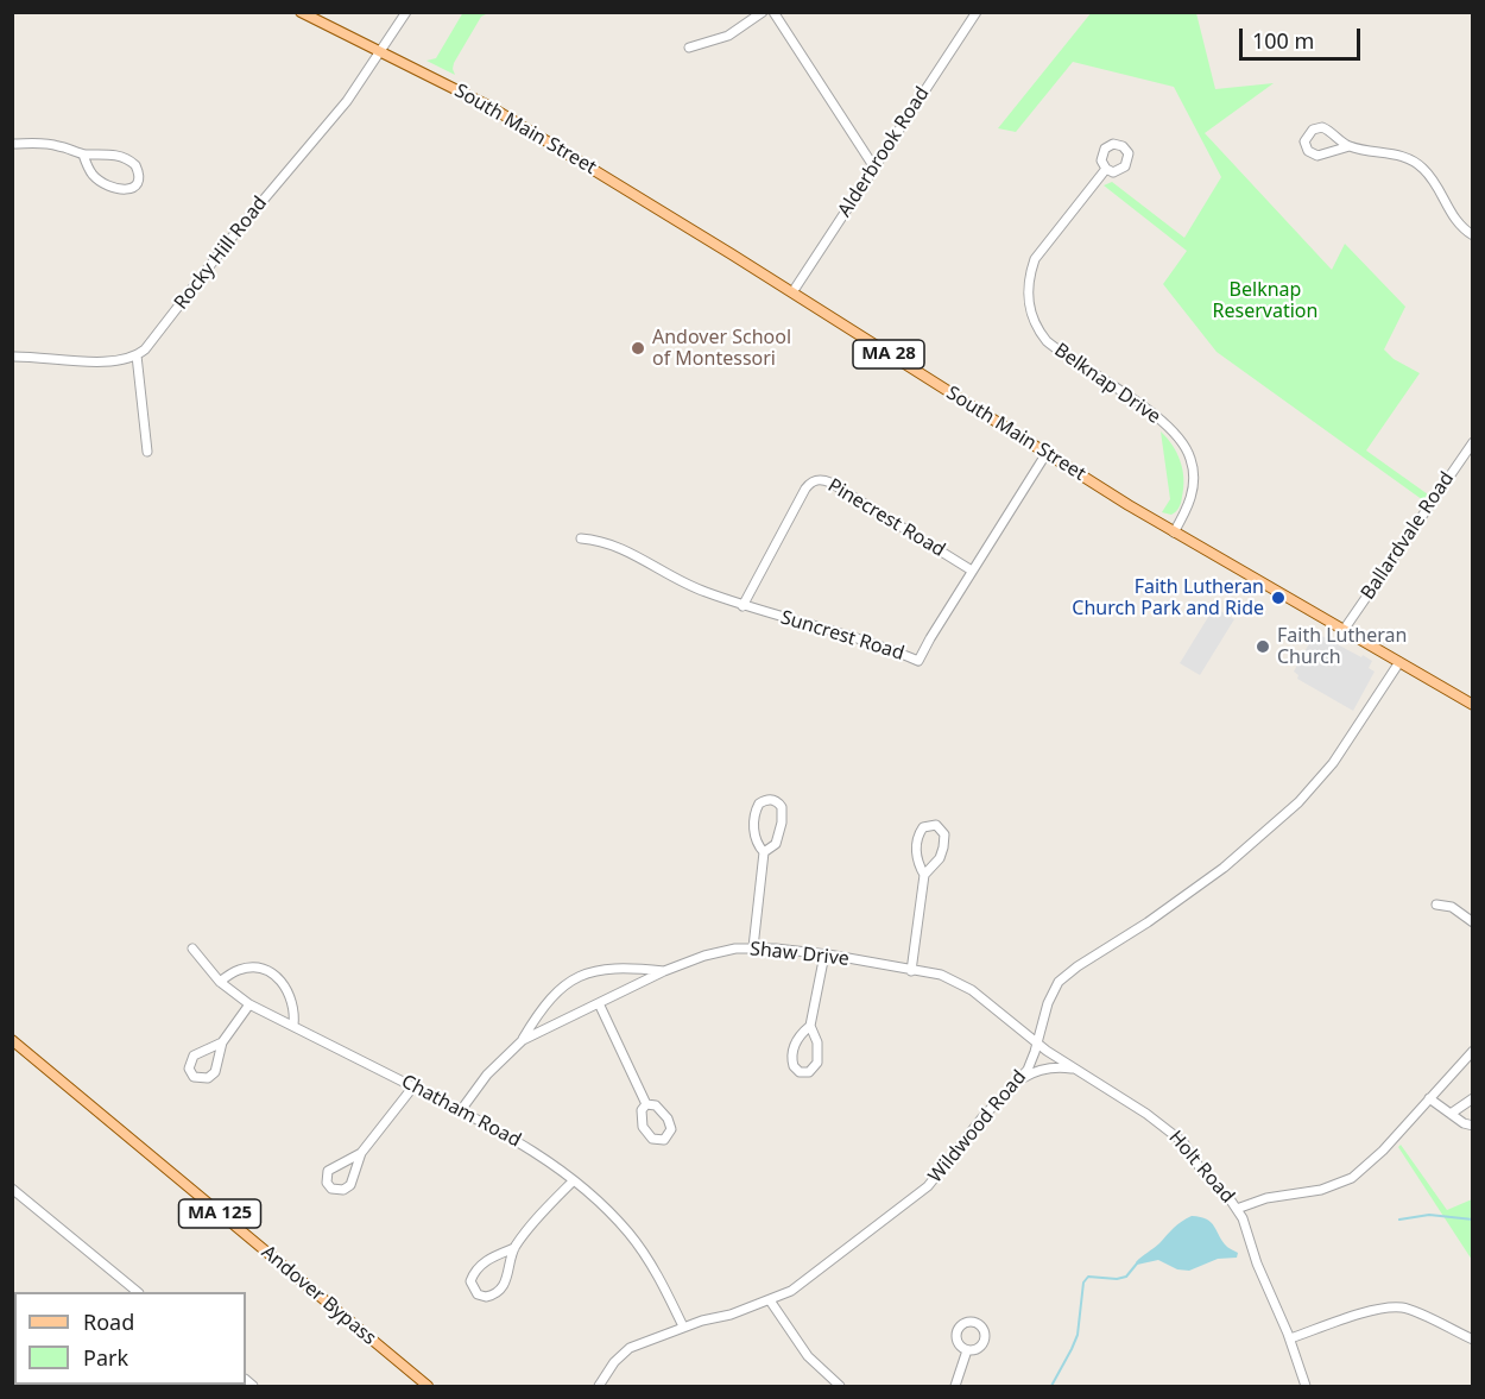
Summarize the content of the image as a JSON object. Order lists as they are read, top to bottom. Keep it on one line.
{"streets":{"main road":["South Main Street","MA 28","MA 125","Andover Bypass"],"street":["Alderbrook Road","Rocky Hill Road","Belknap Drive","Pinecrest Road","Ballardvale Road","Suncrest Road","Shaw Drive","Chatham Road","Wildwood Road","Holt Road"]},"crossings":[["South Main Street","Alderbrook Road"],["South Main Street","Rocky Hill Road"],["South Main Street","Belknap Drive"],["South Main Street","Ballardvale Road"],["South Main Street","Suncrest Road"],["South Main Street","Wildwood Road"],["Pinecrest Road","Suncrest Road"],["Shaw Drive","Chatham Road"],["Shaw Drive","Wildwood Road"],["Shaw Drive","Holt Road"],["Chatham Road","Wildwood Road"],["Wildwood Road","Holt Road"]],"parks":["Belknap Reservation"],"places":["Andover School of Montessori","Faith Lutheran Church Park and Ride","Faith Lutheran Church"],"legend":["Road","Park"],"scale_bar":"100 m"}
